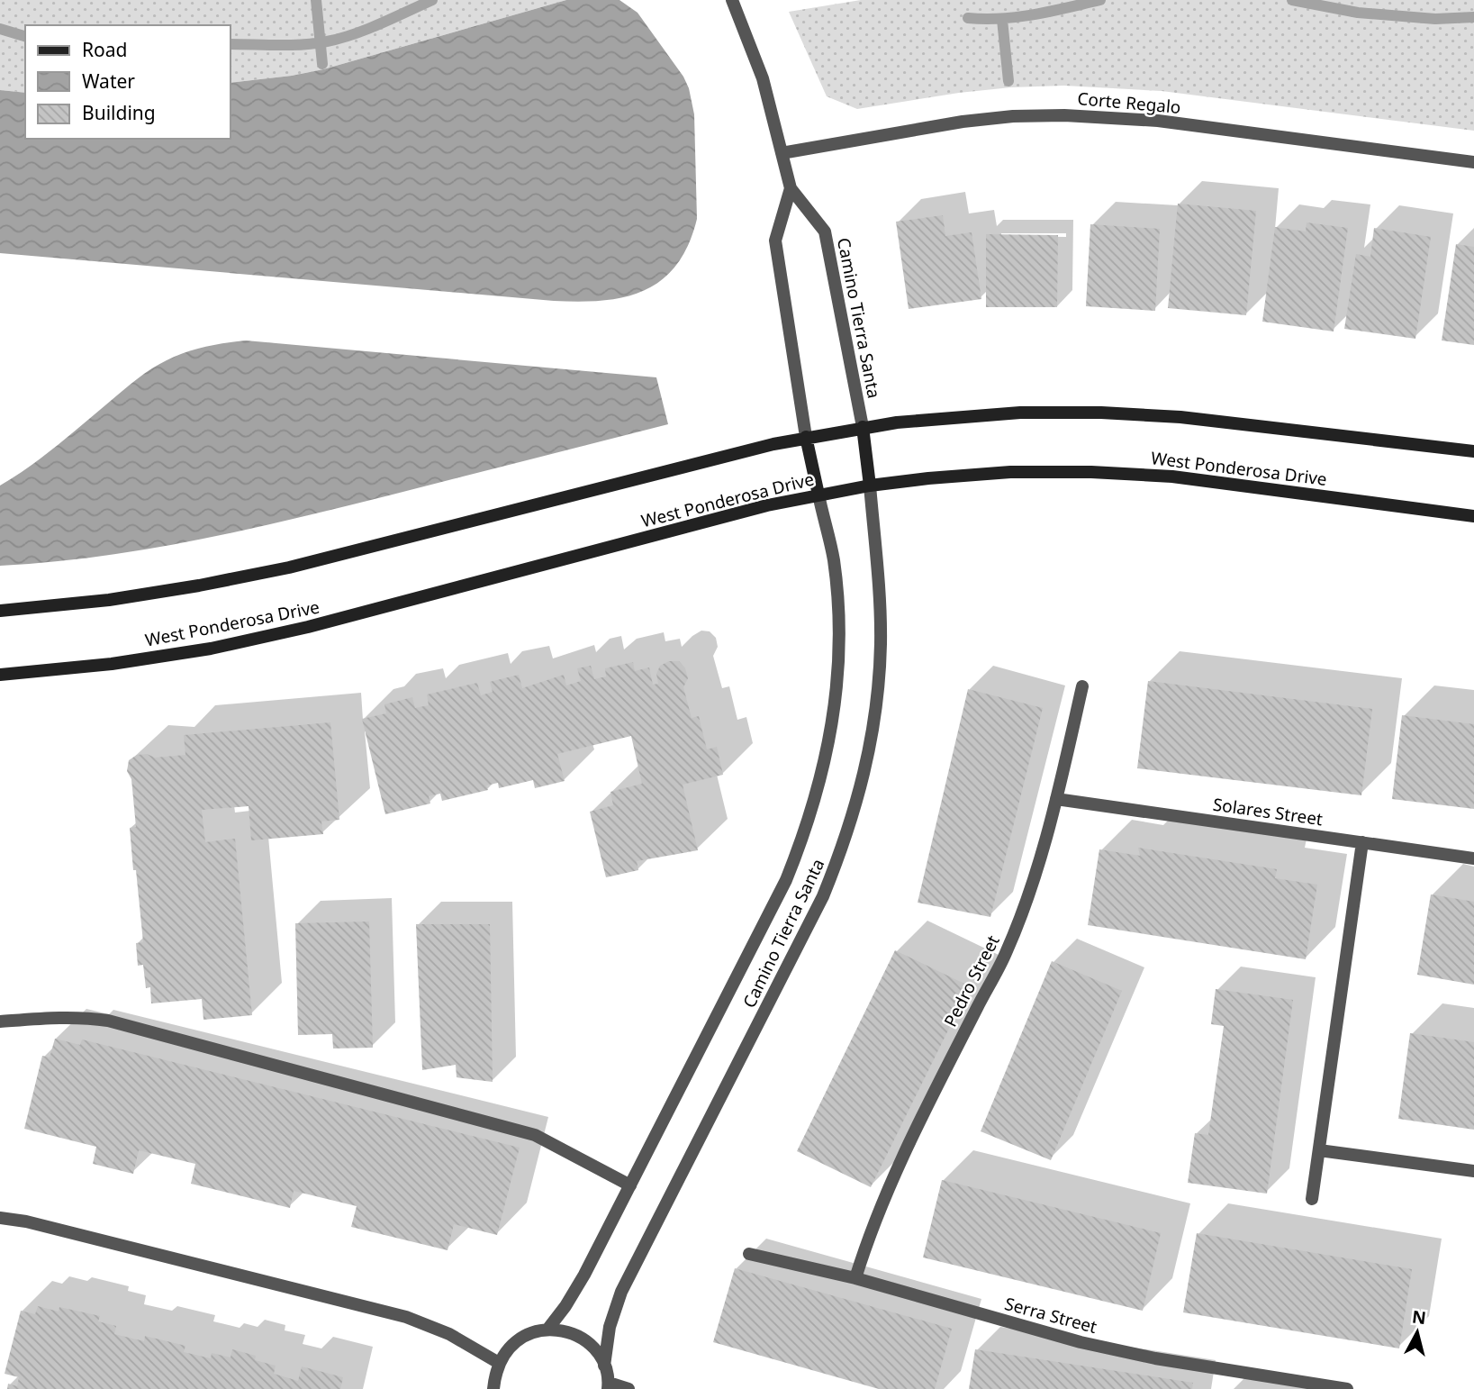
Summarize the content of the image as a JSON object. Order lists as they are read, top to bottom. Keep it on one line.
{"streets":{"main road":["West Ponderosa Drive"],"street":["Corte Regalo","Camino Tierra Santa","Solares Street","Pedro Street","Serra Street"]},"crossings":[["Corte Regalo","Camino Tierra Santa"],["Camino Tierra Santa","West Ponderosa Drive"],["Solares Street","Pedro Street"],["Pedro Street","Serra Street"]],"legend":["Road","Water","Building"],"north":"top"}
